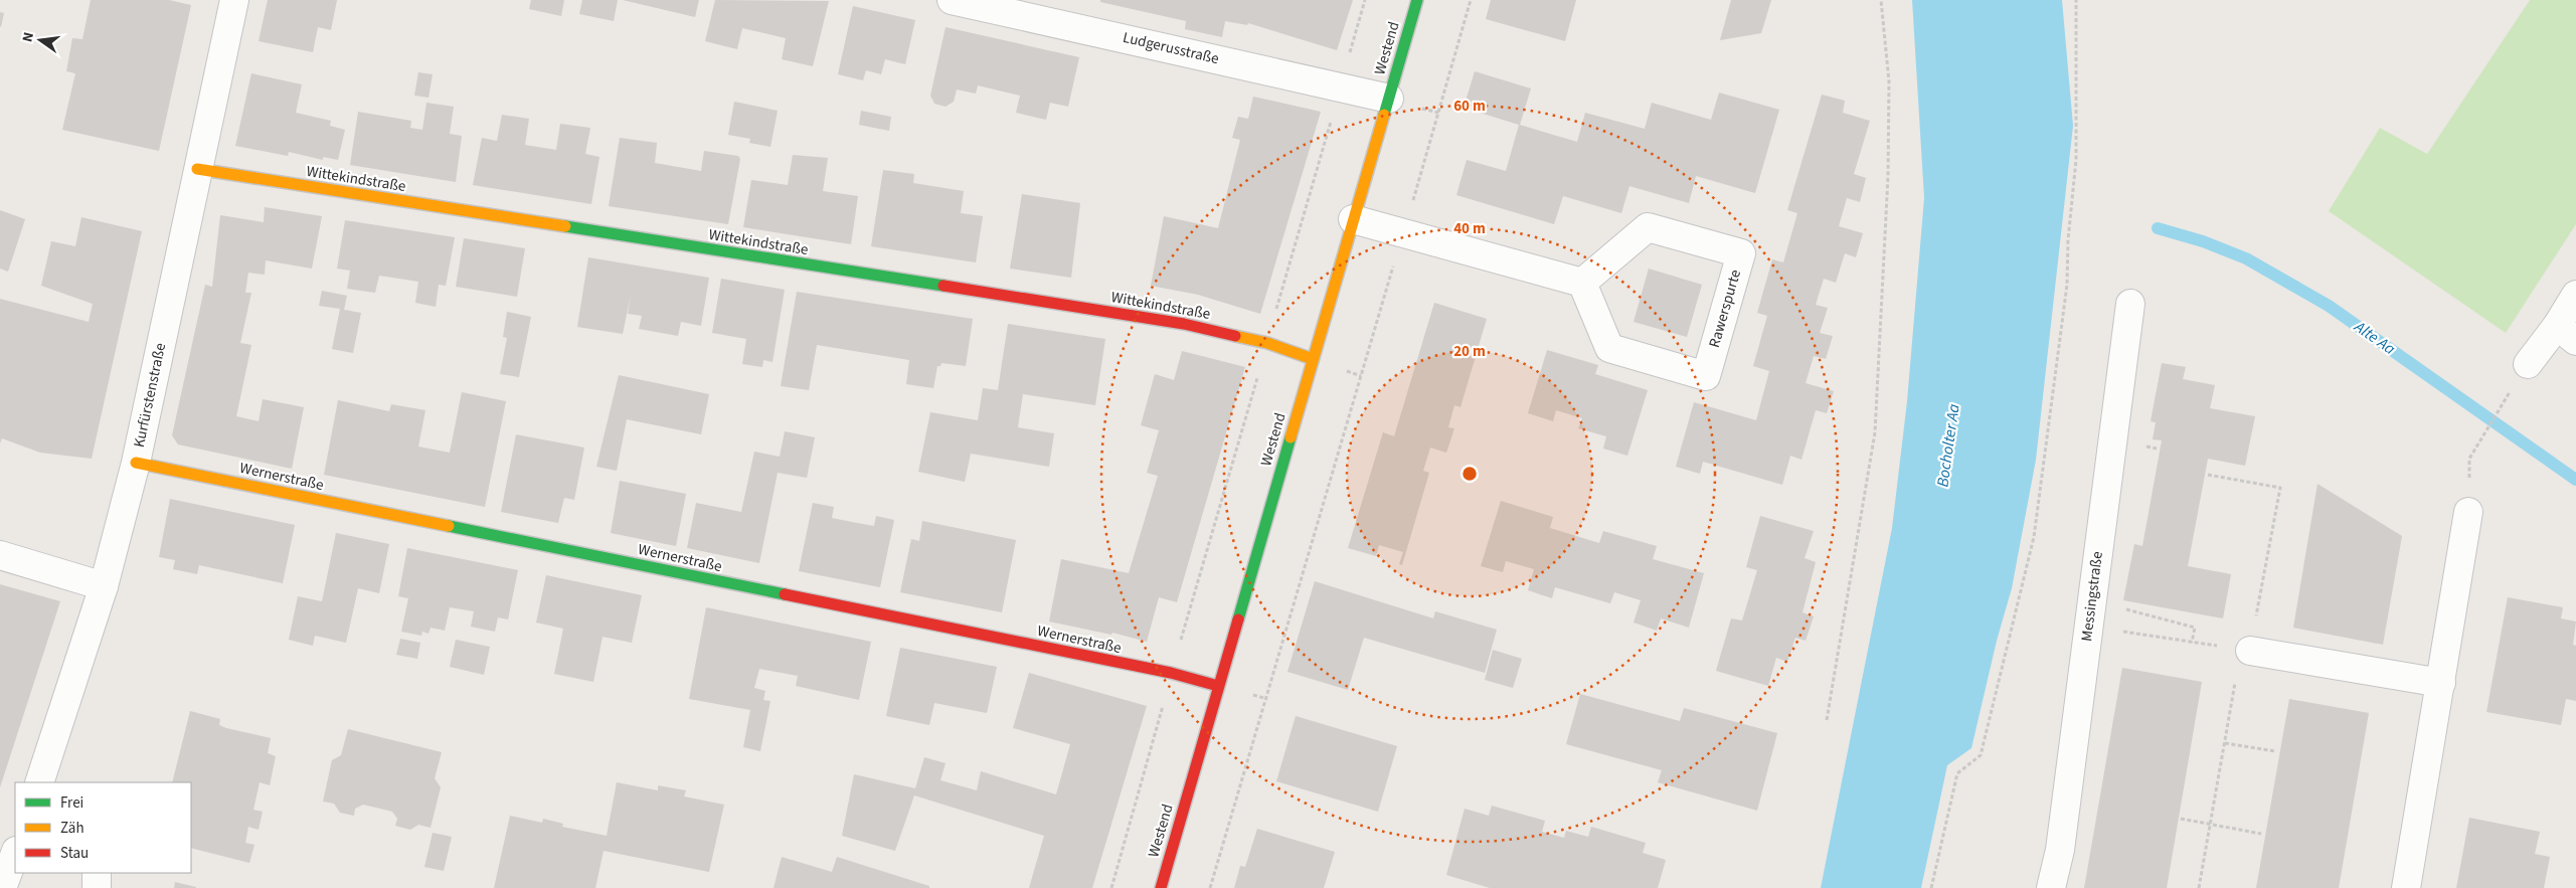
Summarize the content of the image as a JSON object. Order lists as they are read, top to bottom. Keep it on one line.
{"streets":{"street":["Ludgerusstraße","Westend","Wittekindstraße","Rawerspurte","Kurfürstenstraße","Wernerstraße","Messingstraße"]},"crossings":[["Ludgerusstraße","Westend"],["Westend","Wittekindstraße"],["Westend","Wernerstraße"],["Wittekindstraße","Kurfürstenstraße"],["Kurfürstenstraße","Wernerstraße"]],"water":["Alte Aa","Bocholter Aa"],"legend":["Frei","Zäh","Stau"],"north":"left","rings":["60 m","40 m","20 m"]}
